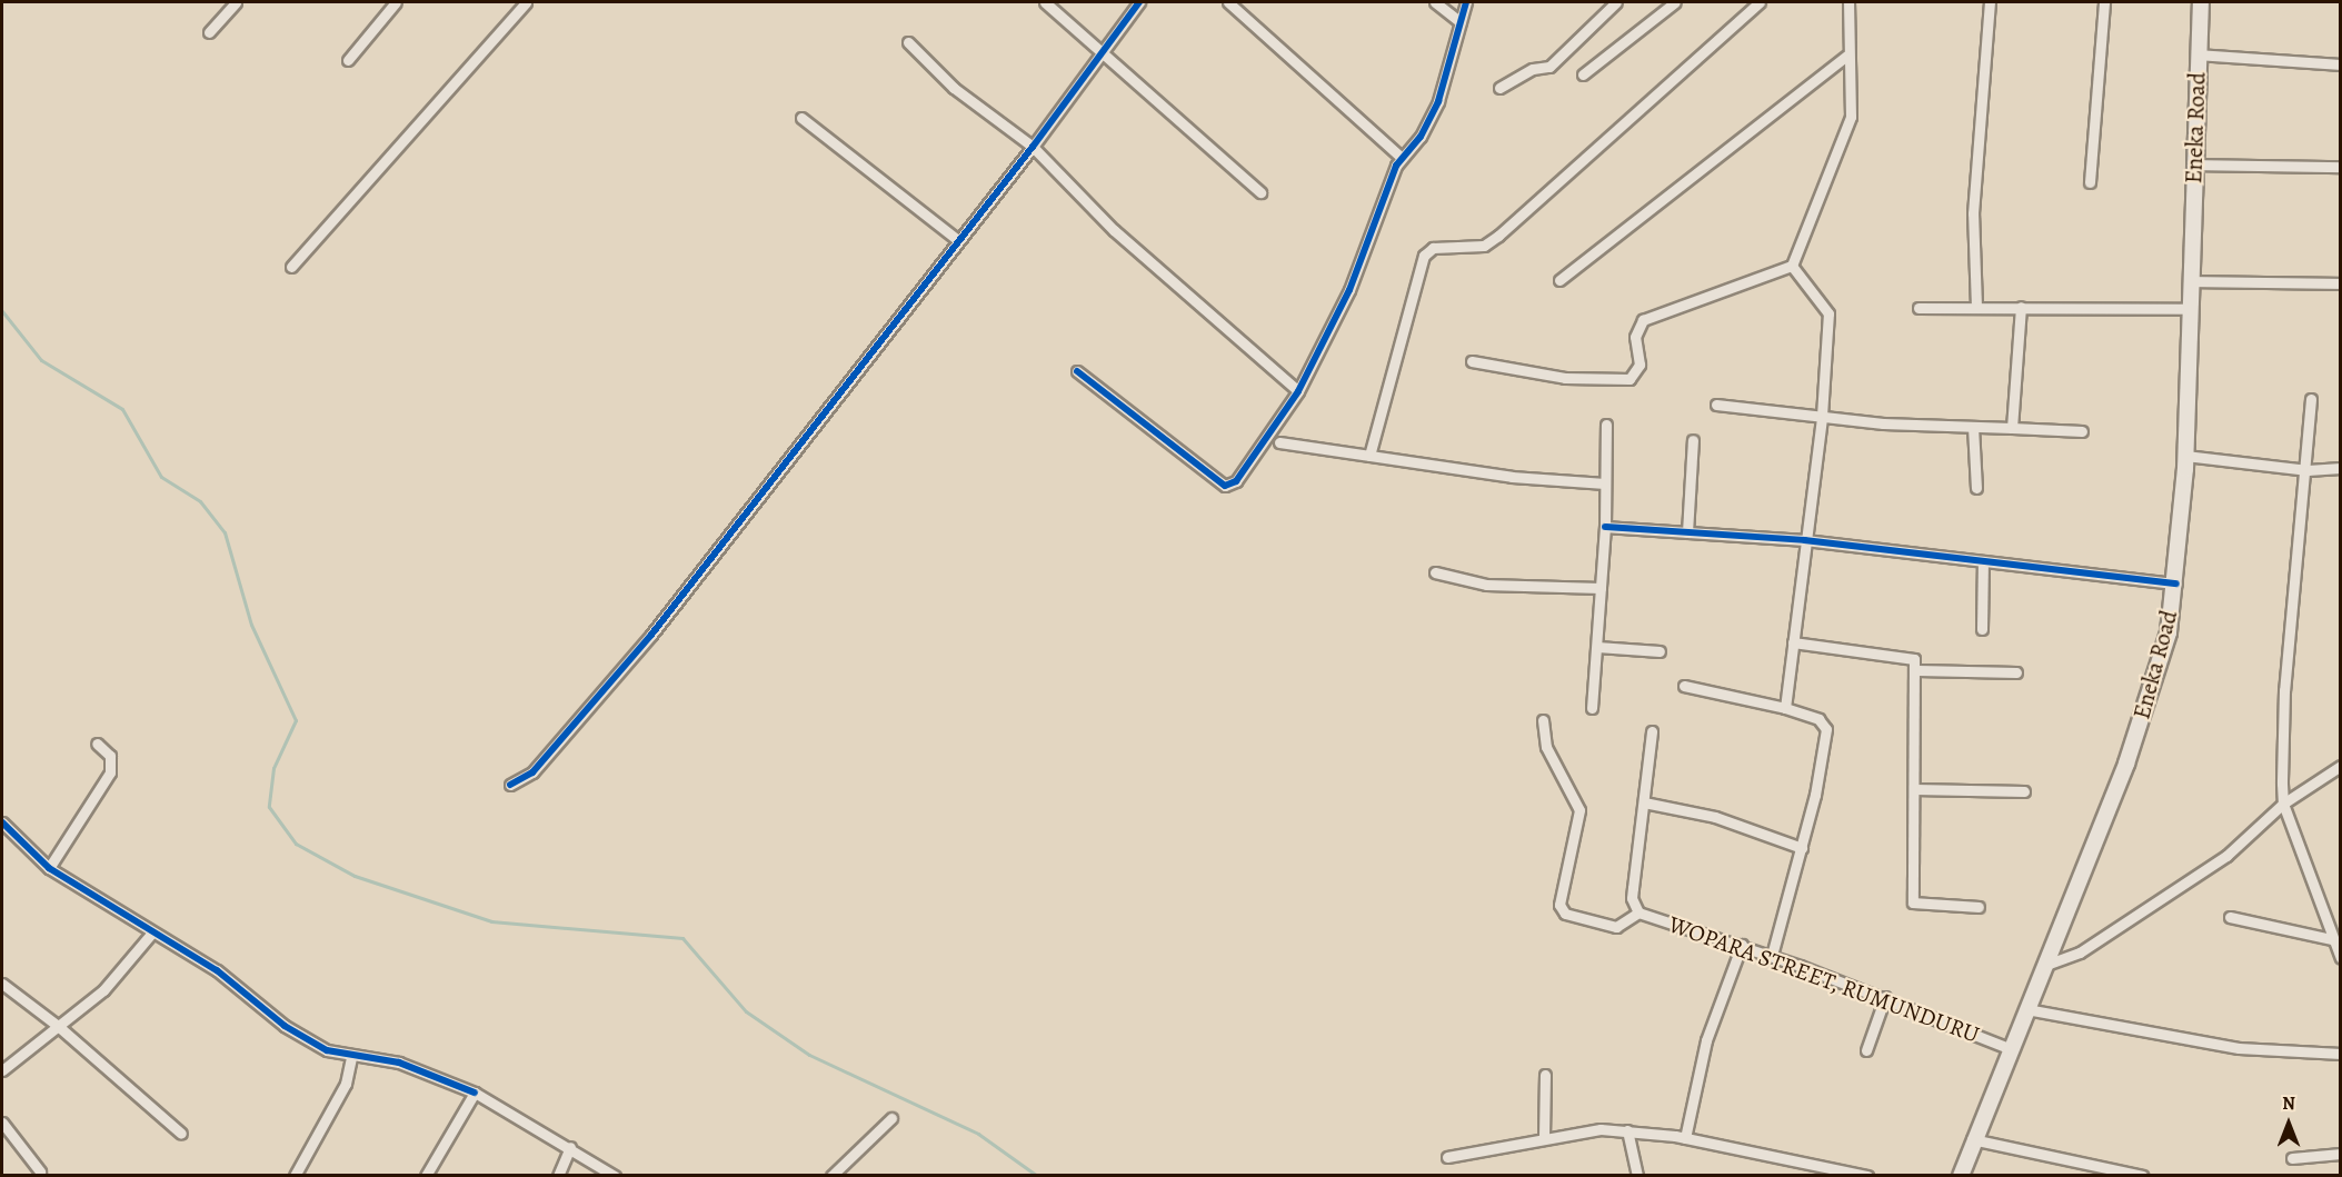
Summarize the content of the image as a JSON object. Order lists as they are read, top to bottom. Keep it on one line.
{"streets":{"main road":["Eneka Road"],"street":["WOPARA STREET, RUMUNDURU"]},"crossings":[["Eneka Road","WOPARA STREET, RUMUNDURU"]],"north":"top"}
